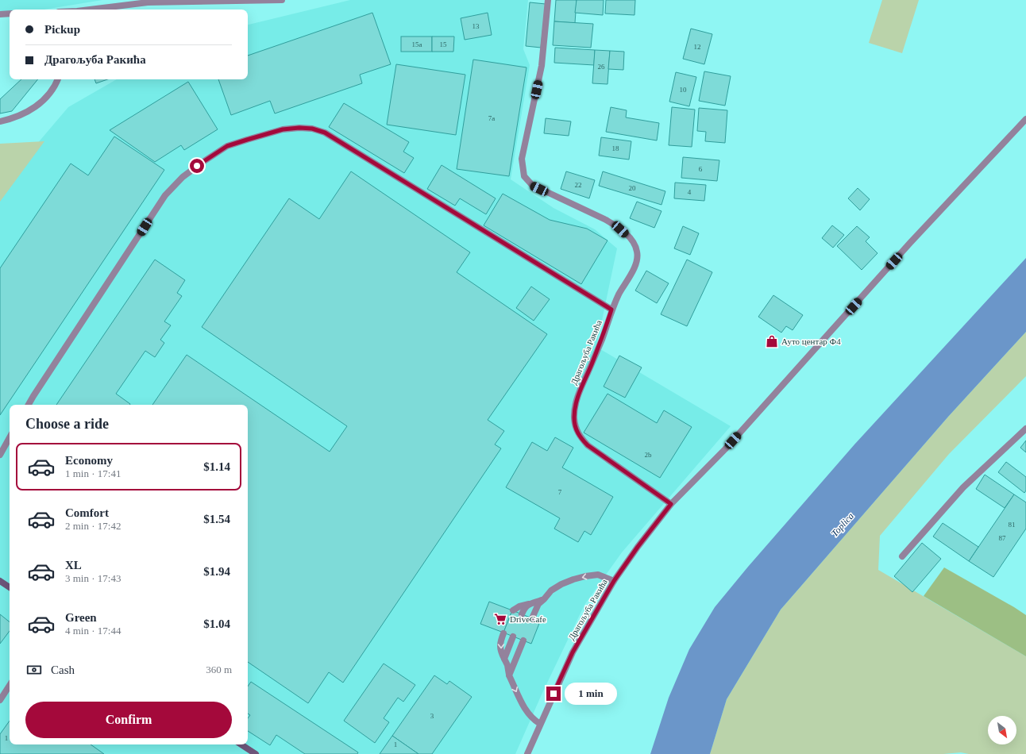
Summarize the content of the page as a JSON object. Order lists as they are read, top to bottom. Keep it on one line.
{"streets":{"street":["Драгољуба Ракића"]},"water":["Toplica"],"places":{"shop":["Ауто центар Ф4"],"supermarket":["DriveCafe"]},"house_numbers":["13","15a","15","12","26","10","7a","18","6","22","20","4","2b","7","81","87","3","1","1"],"north":"bottom right","page":{"banner":["Pickup","Драгољуба Ракића"],"heading":"Choose a ride","list":[{"name":"Economy","note":"1 min · 17:41","value":"$1.14"},{"name":"Comfort","note":"2 min · 17:42","value":"$1.54"},{"name":"XL","note":"3 min · 17:43","value":"$1.94"},{"name":"Green","note":"4 min · 17:44","value":"$1.04"}],"pay":["Cash","360 m"],"bubble":"1 min","buttons":"Confirm"}}
